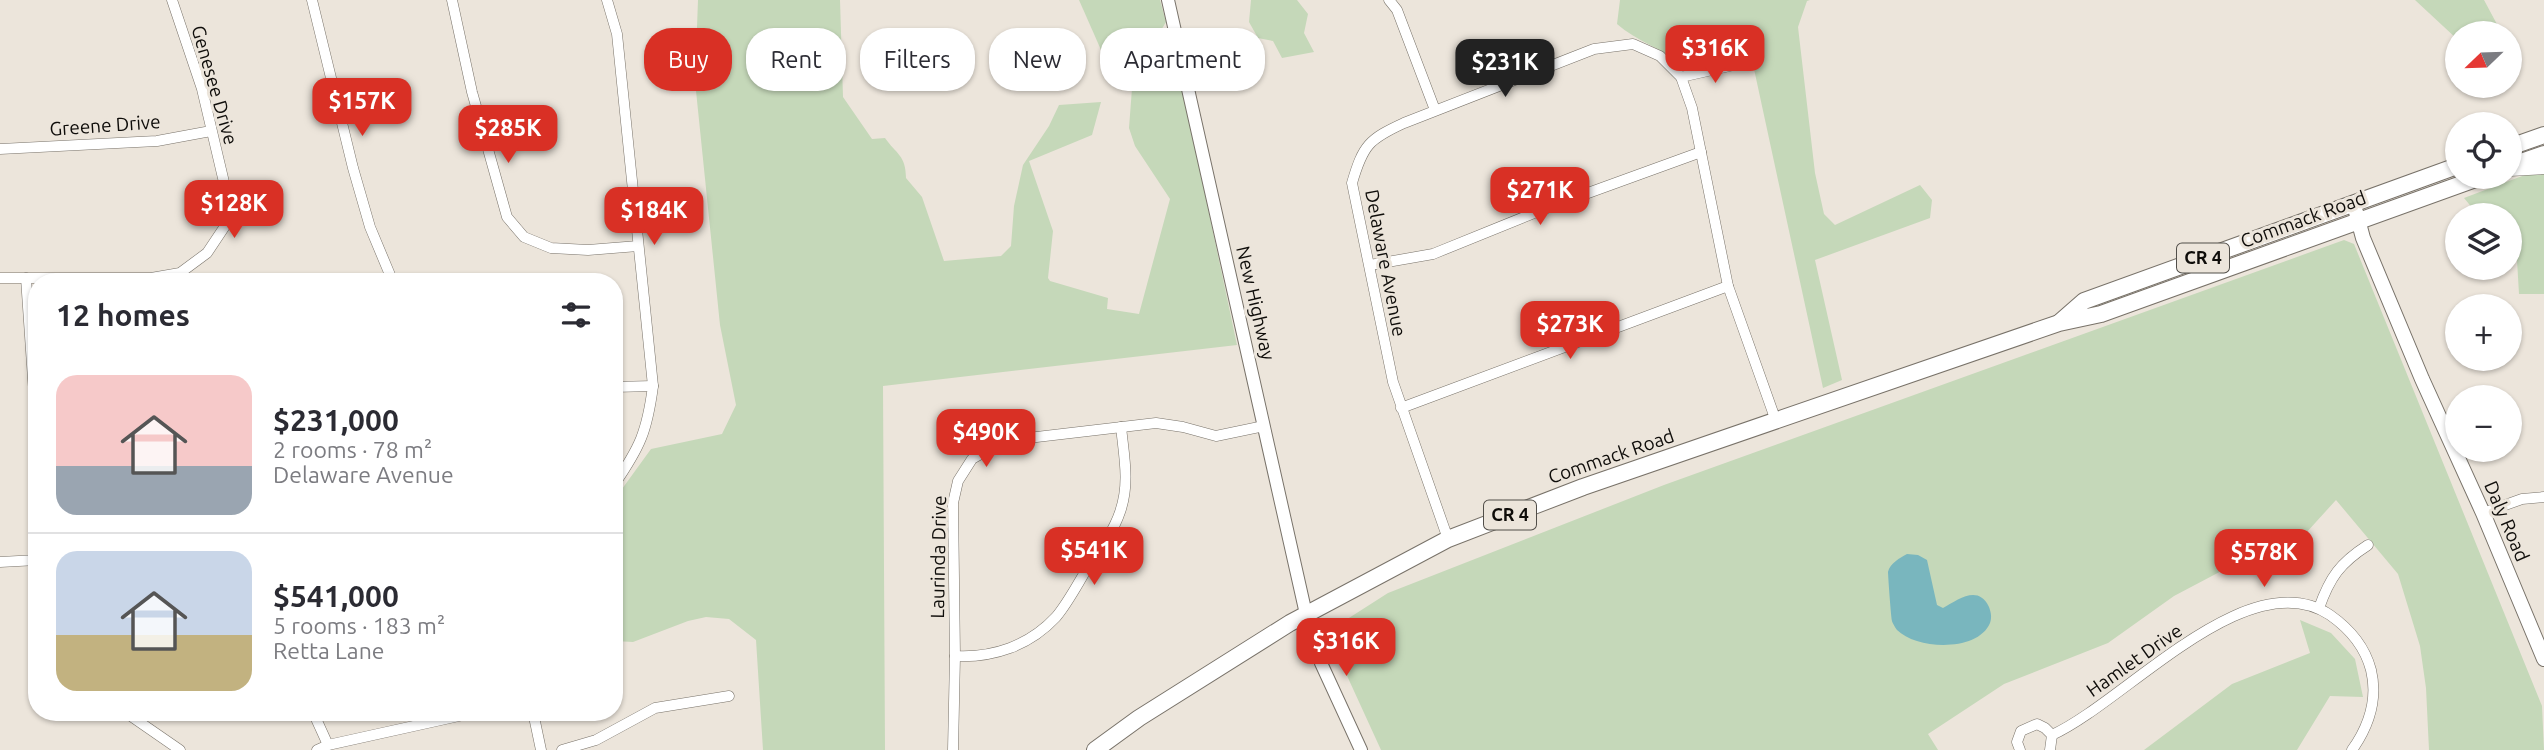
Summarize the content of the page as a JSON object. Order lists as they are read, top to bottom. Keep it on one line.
{"streets":{"main road":["Commack Road","CR 4","Daly Road"],"street":["Genesee Drive","Greene Drive","Delaware Avenue","New Highway","Laurinda Drive","Hamlet Drive"]},"crossings":[["Genesee Drive","Greene Drive"],["Commack Road","Delaware Avenue"],["Commack Road","New Highway"],["Commack Road","Daly Road"],["New Highway","Laurinda Drive"]],"north":"bottom left","page":{"map_buttons":["+","−"],"price":["$316K","$231K","$157K","$285K","$271K","$128K","$184K","$273K","$490K","$541K","$578K","$316K"],"chip":["Buy","Rent","Filters","New","Apartment"],"heading":"12 homes","list":[{"name":"$231,000","note":"2 rooms · 78 m² · Delaware Avenue"},{"name":"$541,000","note":"5 rooms · 183 m² · Retta Lane"}]}}
